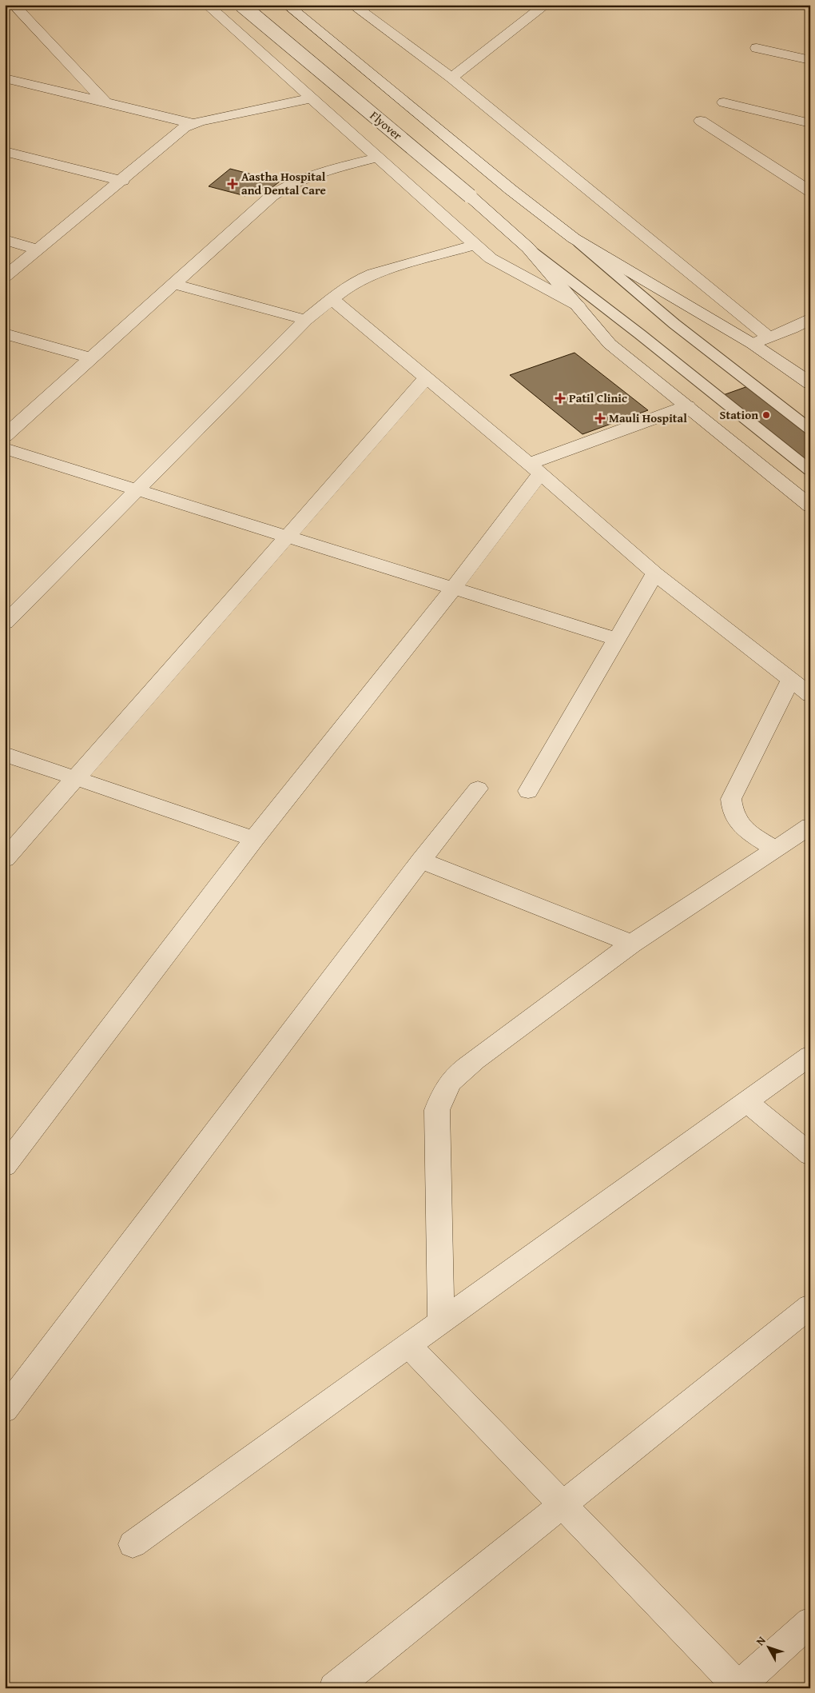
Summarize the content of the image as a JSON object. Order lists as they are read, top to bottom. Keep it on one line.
{"streets":{"street":["Flyover"]},"places":{"health":["Aastha Hospital and Dental Care","Patil Clinic","Mauli Hospital"],"other":["Station"]},"north":"top left"}
